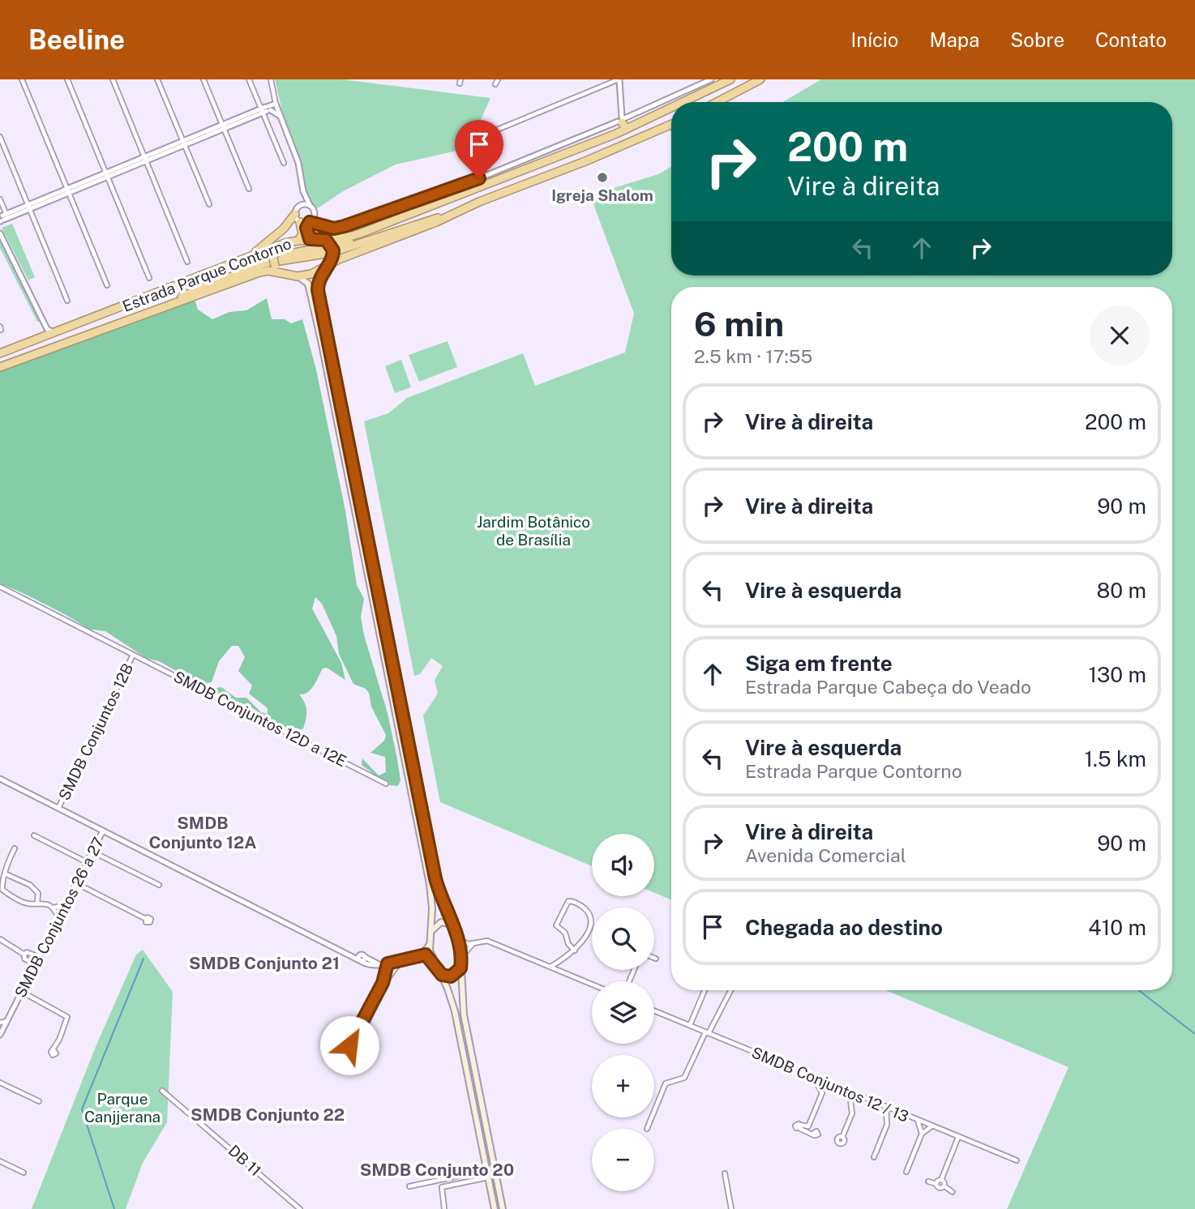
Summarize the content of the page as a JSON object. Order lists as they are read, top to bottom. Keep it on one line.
{"streets":{"highway":["Estrada Parque Contorno"],"street":["SMDB Conjuntos 12D a 12E","SMDB Conjuntos 12B","SMDB Conjuntos 26 a 27","SMDB Conjuntos 12 / 13","DB 11"]},"crossings":[["SMDB Conjuntos 12D a 12E","SMDB Conjuntos 12B"]],"districts":["SMDB Conjunto 12A","SMDB Conjunto 21","SMDB Conjunto 22","SMDB Conjunto 20"],"parks":["Jardim Botânico de Brasília","Parque Canjjerana"],"places":["Igreja Shalom"],"page":{"header":"Beeline","nav":["Início","Mapa","Sobre","Contato"],"turn":["200 m","Vire à direita"],"heading":["6 min","2.5 km · 17:55"],"list":[{"name":"Vire à direita","value":"200 m"},{"name":"Vire à direita","value":"90 m"},{"name":"Vire à esquerda","value":"80 m"},{"name":"Siga em frente","note":"Estrada Parque Cabeça do Veado","value":"130 m"},{"name":"Vire à esquerda","note":"Estrada Parque Contorno","value":"1.5 km"},{"name":"Vire à direita","note":"Avenida Comercial","value":"90 m"},{"name":"Chegada ao destino","value":"410 m"}],"map_buttons":["+","−"]}}
